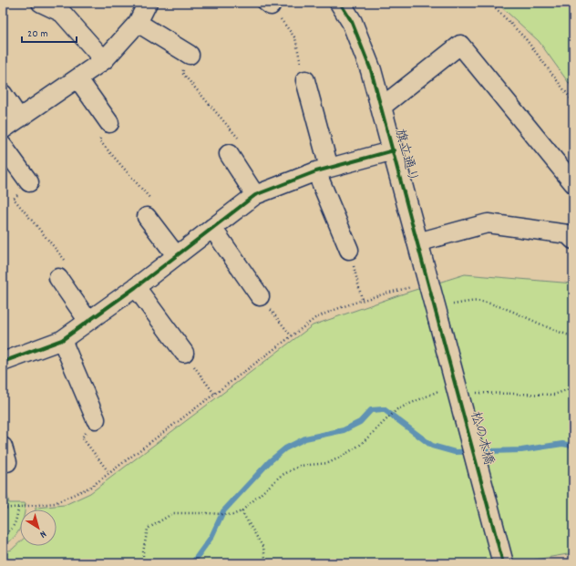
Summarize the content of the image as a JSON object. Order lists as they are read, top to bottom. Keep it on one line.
{"streets":{"street":["旗立通り","松の木橋"]},"crossings":[["旗立通り","松の木橋"]],"scale_bar":"20 m","north":"bottom right"}
